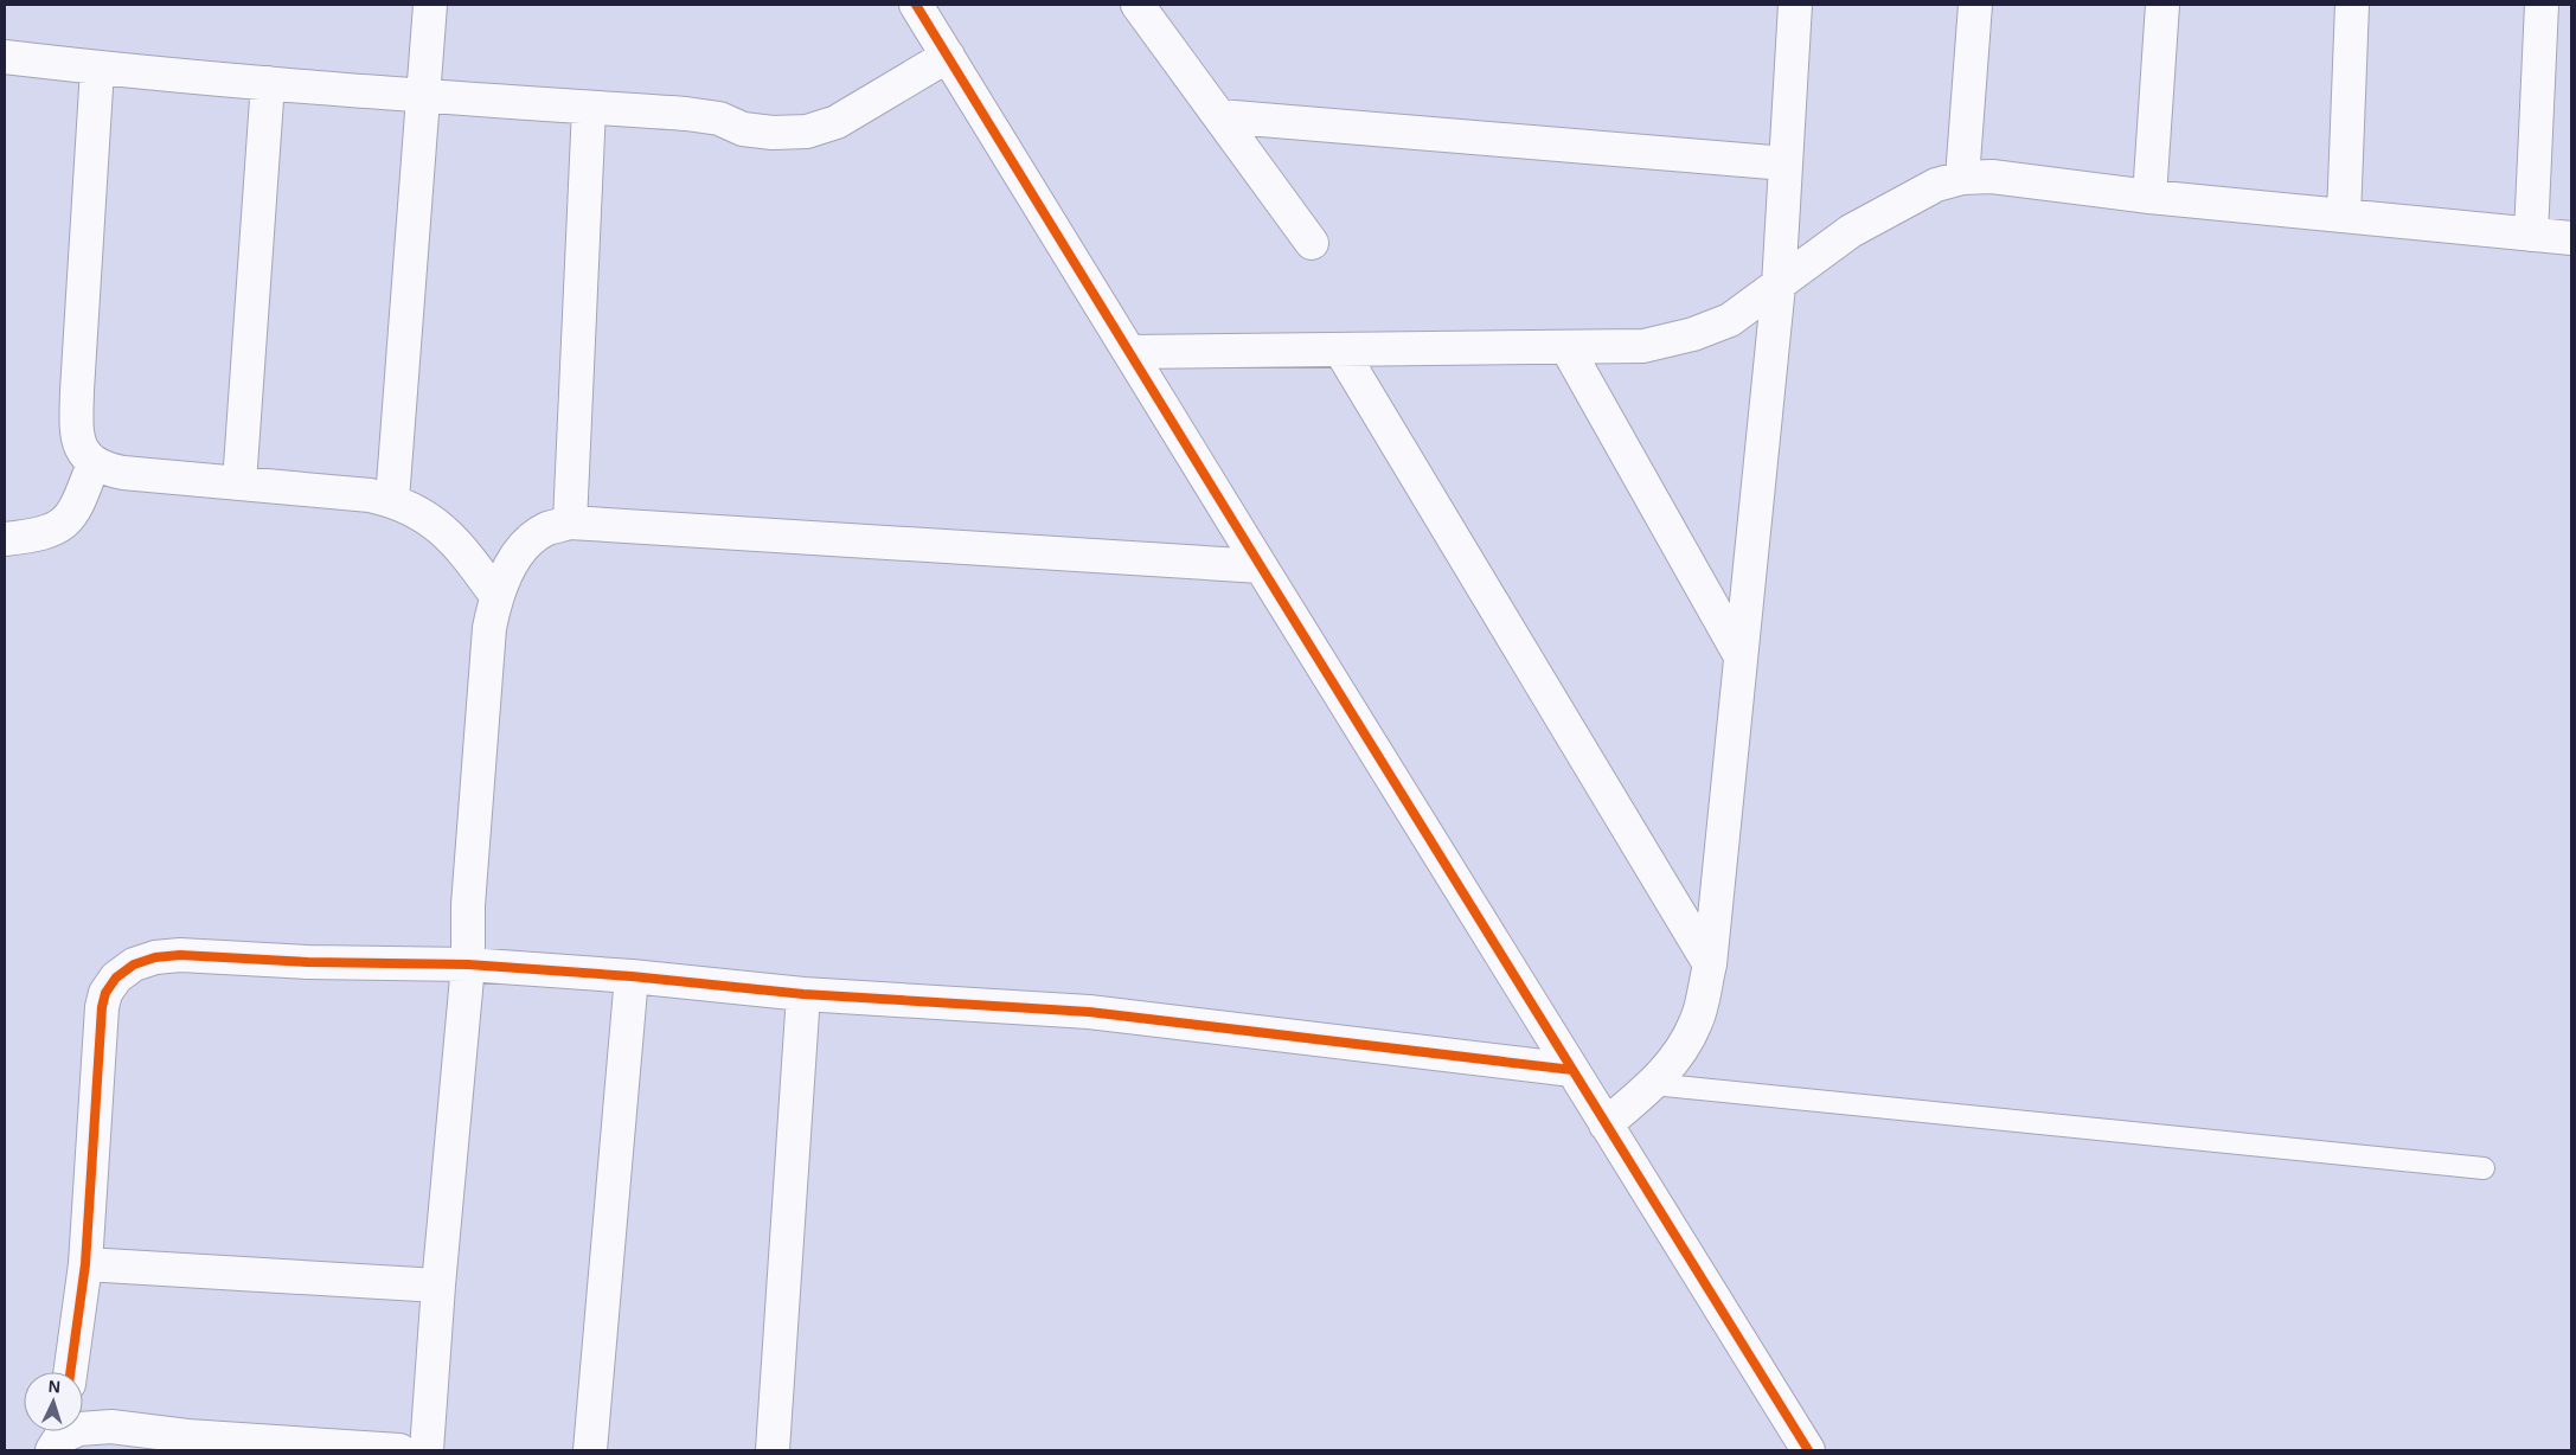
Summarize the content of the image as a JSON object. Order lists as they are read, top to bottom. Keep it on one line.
{"north":"top"}
